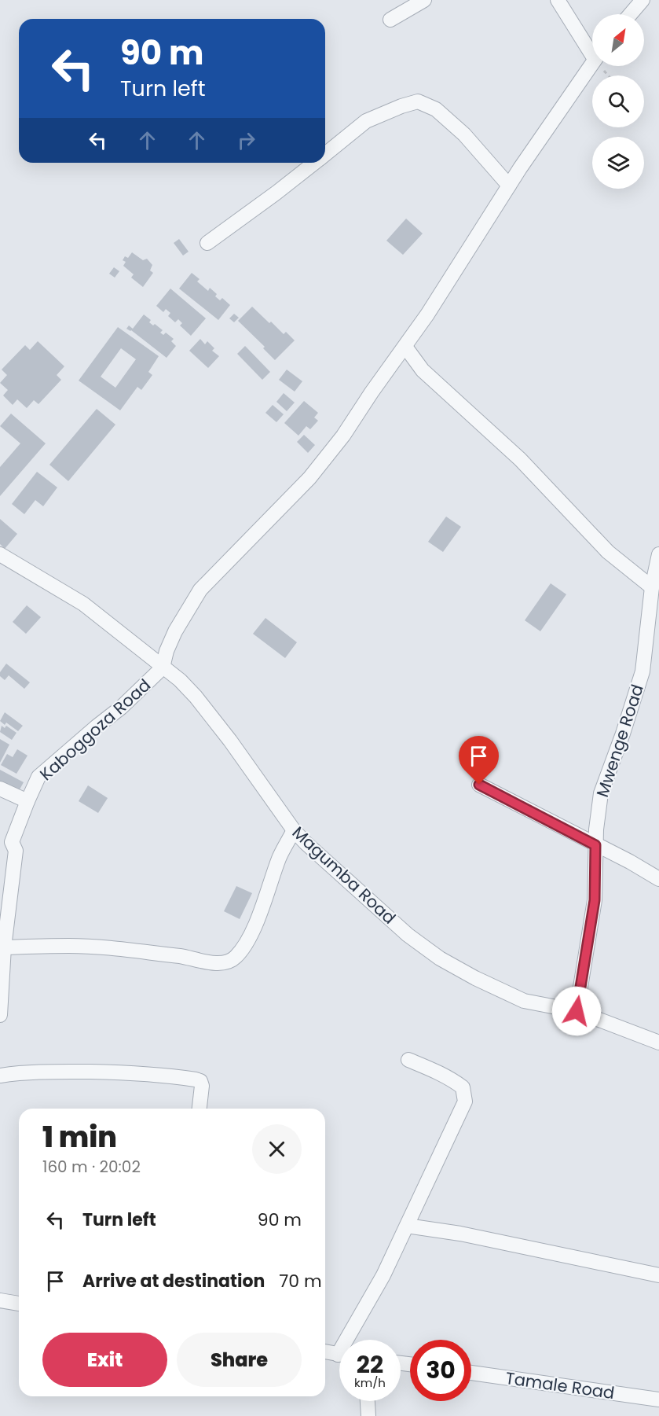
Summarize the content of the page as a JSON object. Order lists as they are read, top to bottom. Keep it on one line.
{"streets":{"street":["Kaboggoza Road","Mwenge Road","Magumba Road","Tamale Road"]},"crossings":[["Kaboggoza Road","Magumba Road"],["Mwenge Road","Magumba Road"]],"north":"top right","page":{"turn":["90 m","Turn left"],"heading":["1 min","160 m · 20:02"],"list":[{"name":"Turn left","value":"90 m"},{"name":"Arrive at destination","value":"70 m"}],"buttons":["Exit","Share"],"speed":"22 km/h","limit":"30"}}
